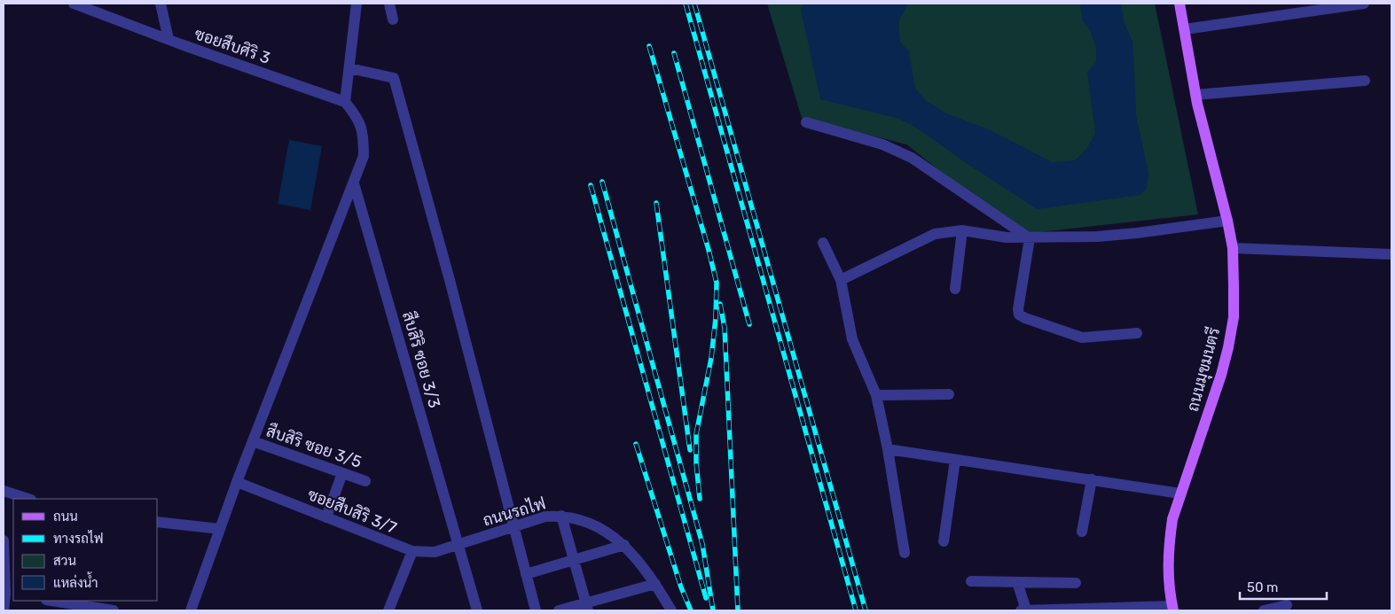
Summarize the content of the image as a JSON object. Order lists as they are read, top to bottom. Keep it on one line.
{"streets":{"main road":["ถนนมุขมนตรี"],"street":["ซอยสืบศิริ 3","สืบสิริ ซอย 3/3","สืบสิริ ซอย 3/5","ซอยสืบสิริ 3/7","ถนนรถไฟ"]},"crossings":[["สืบสิริ ซอย 3/3","ซอยสืบสิริ 3/7"],["สืบสิริ ซอย 3/3","ถนนรถไฟ"],["ซอยสืบสิริ 3/7","ถนนรถไฟ"]],"legend":["ถนน","ทางรถไฟ","สวน","แหล่งน้ำ"],"scale_bar":"50 m"}
